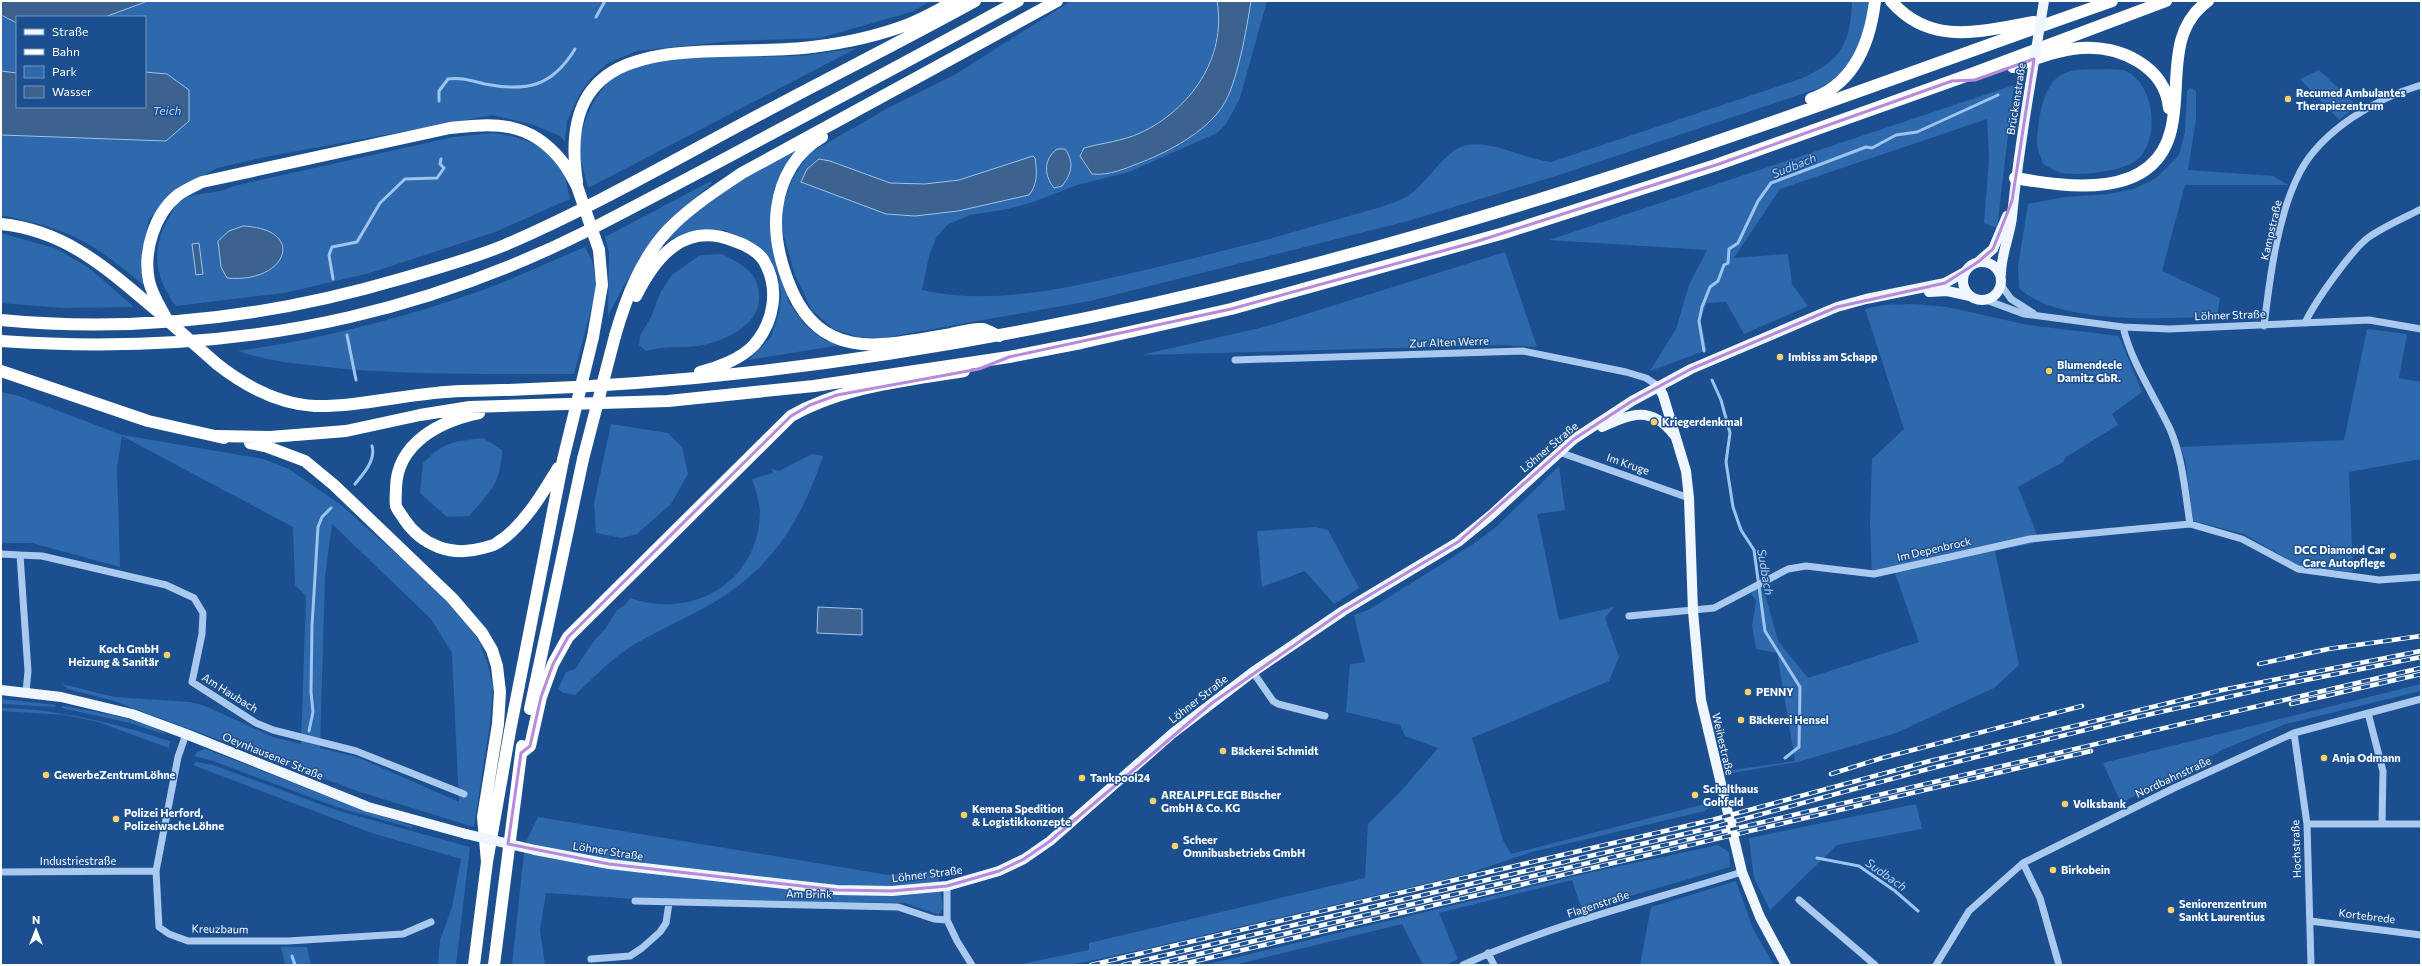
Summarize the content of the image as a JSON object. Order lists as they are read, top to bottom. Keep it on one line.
{"streets":{"main road":["Brückenstraße","Löhner Straße","Weihestraße","Oeynhausener Straße"],"street":["Kampstraße","Zur Alten Werre","Im Kruge","Im Depenbrock","Am Haubach","Nordbahnstraße","Hochstraße","Industriestraße","Am Brink","Flagenstraße","Kortebrede","Kreuzbaum"]},"crossings":[["Brückenstraße","Löhner Straße"],["Kampstraße","Löhner Straße"],["Löhner Straße","Zur Alten Werre"],["Löhner Straße","Im Kruge"],["Löhner Straße","Weihestraße"],["Löhner Straße","Oeynhausener Straße"],["Zur Alten Werre","Weihestraße"],["Im Kruge","Weihestraße"],["Im Depenbrock","Weihestraße"],["Weihestraße","Flagenstraße"],["Oeynhausener Straße","Kreuzbaum"],["Nordbahnstraße","Hochstraße"],["Hochstraße","Kortebrede"],["Industriestraße","Kreuzbaum"]],"water":["Teich","Sudbach"],"places":["Recumed Ambulantes Therapiezentrum","Imbiss am Schapp","Blumendeele Damitz GbR.","Kriegerdenkmal","DCC Diamond Car Care Autopflege","Koch GmbH Heizung & Sanitär","PENNY","Bäckerei Hensel","Bäckerei Schmidt","Anja Odmann","GewerbeZentrumLöhne","Tankpool24","Schalthaus Gohfeld","AREALPFLEGE Büscher GmbH & Co. KG","Volksbank","Kemena Spedition & Logistikkonzepte","Polizei Herford, Polizeiwache Löhne","Scheer Omnibusbetriebs GmbH","Birkobein","Seniorenzentrum Sankt Laurentius"],"legend":["Straße","Bahn","Park","Wasser"],"north":"top"}
